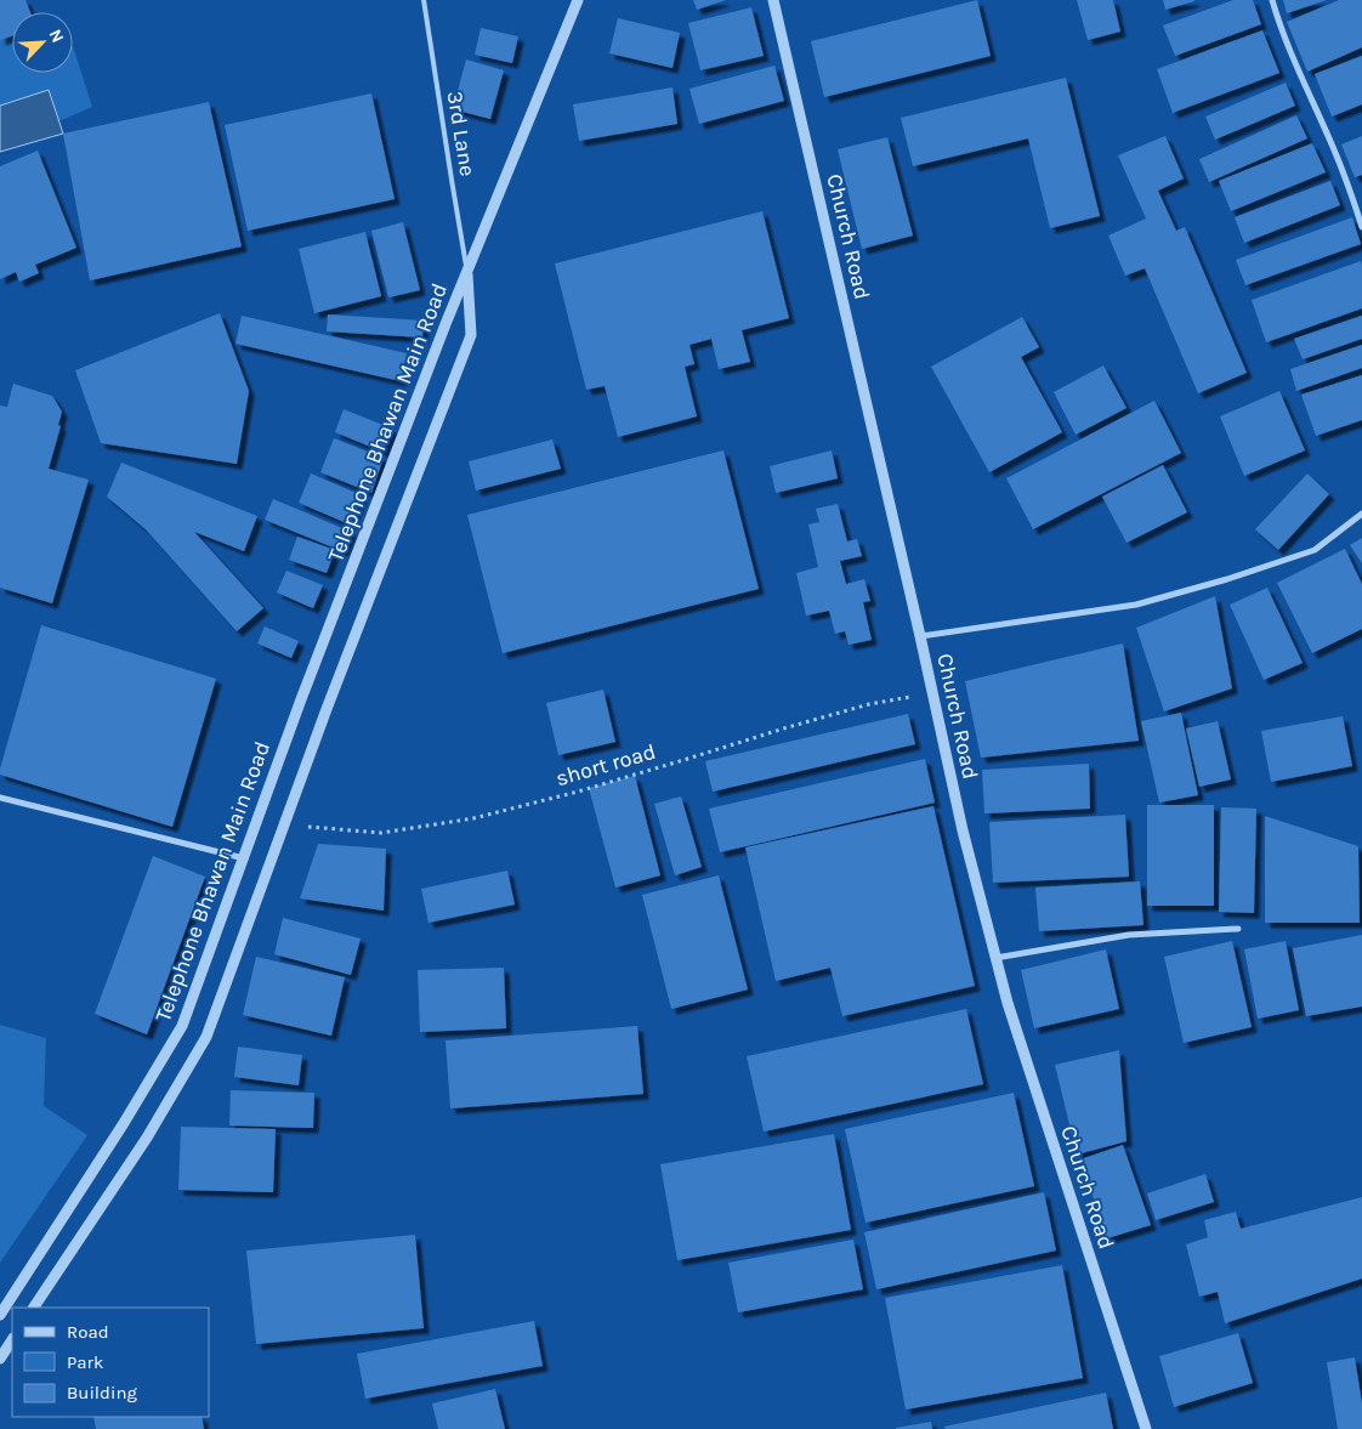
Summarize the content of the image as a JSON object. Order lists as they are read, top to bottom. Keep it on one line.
{"streets":{"street":["Church Road","Telephone Bhawan Main Road"],"lane":["3rd Lane"],"path":["short road"]},"crossings":[["3rd Lane","Telephone Bhawan Main Road"],["Church Road","short road"],["Telephone Bhawan Main Road","short road"]],"legend":["Road","Park","Building"],"north":"top right"}
